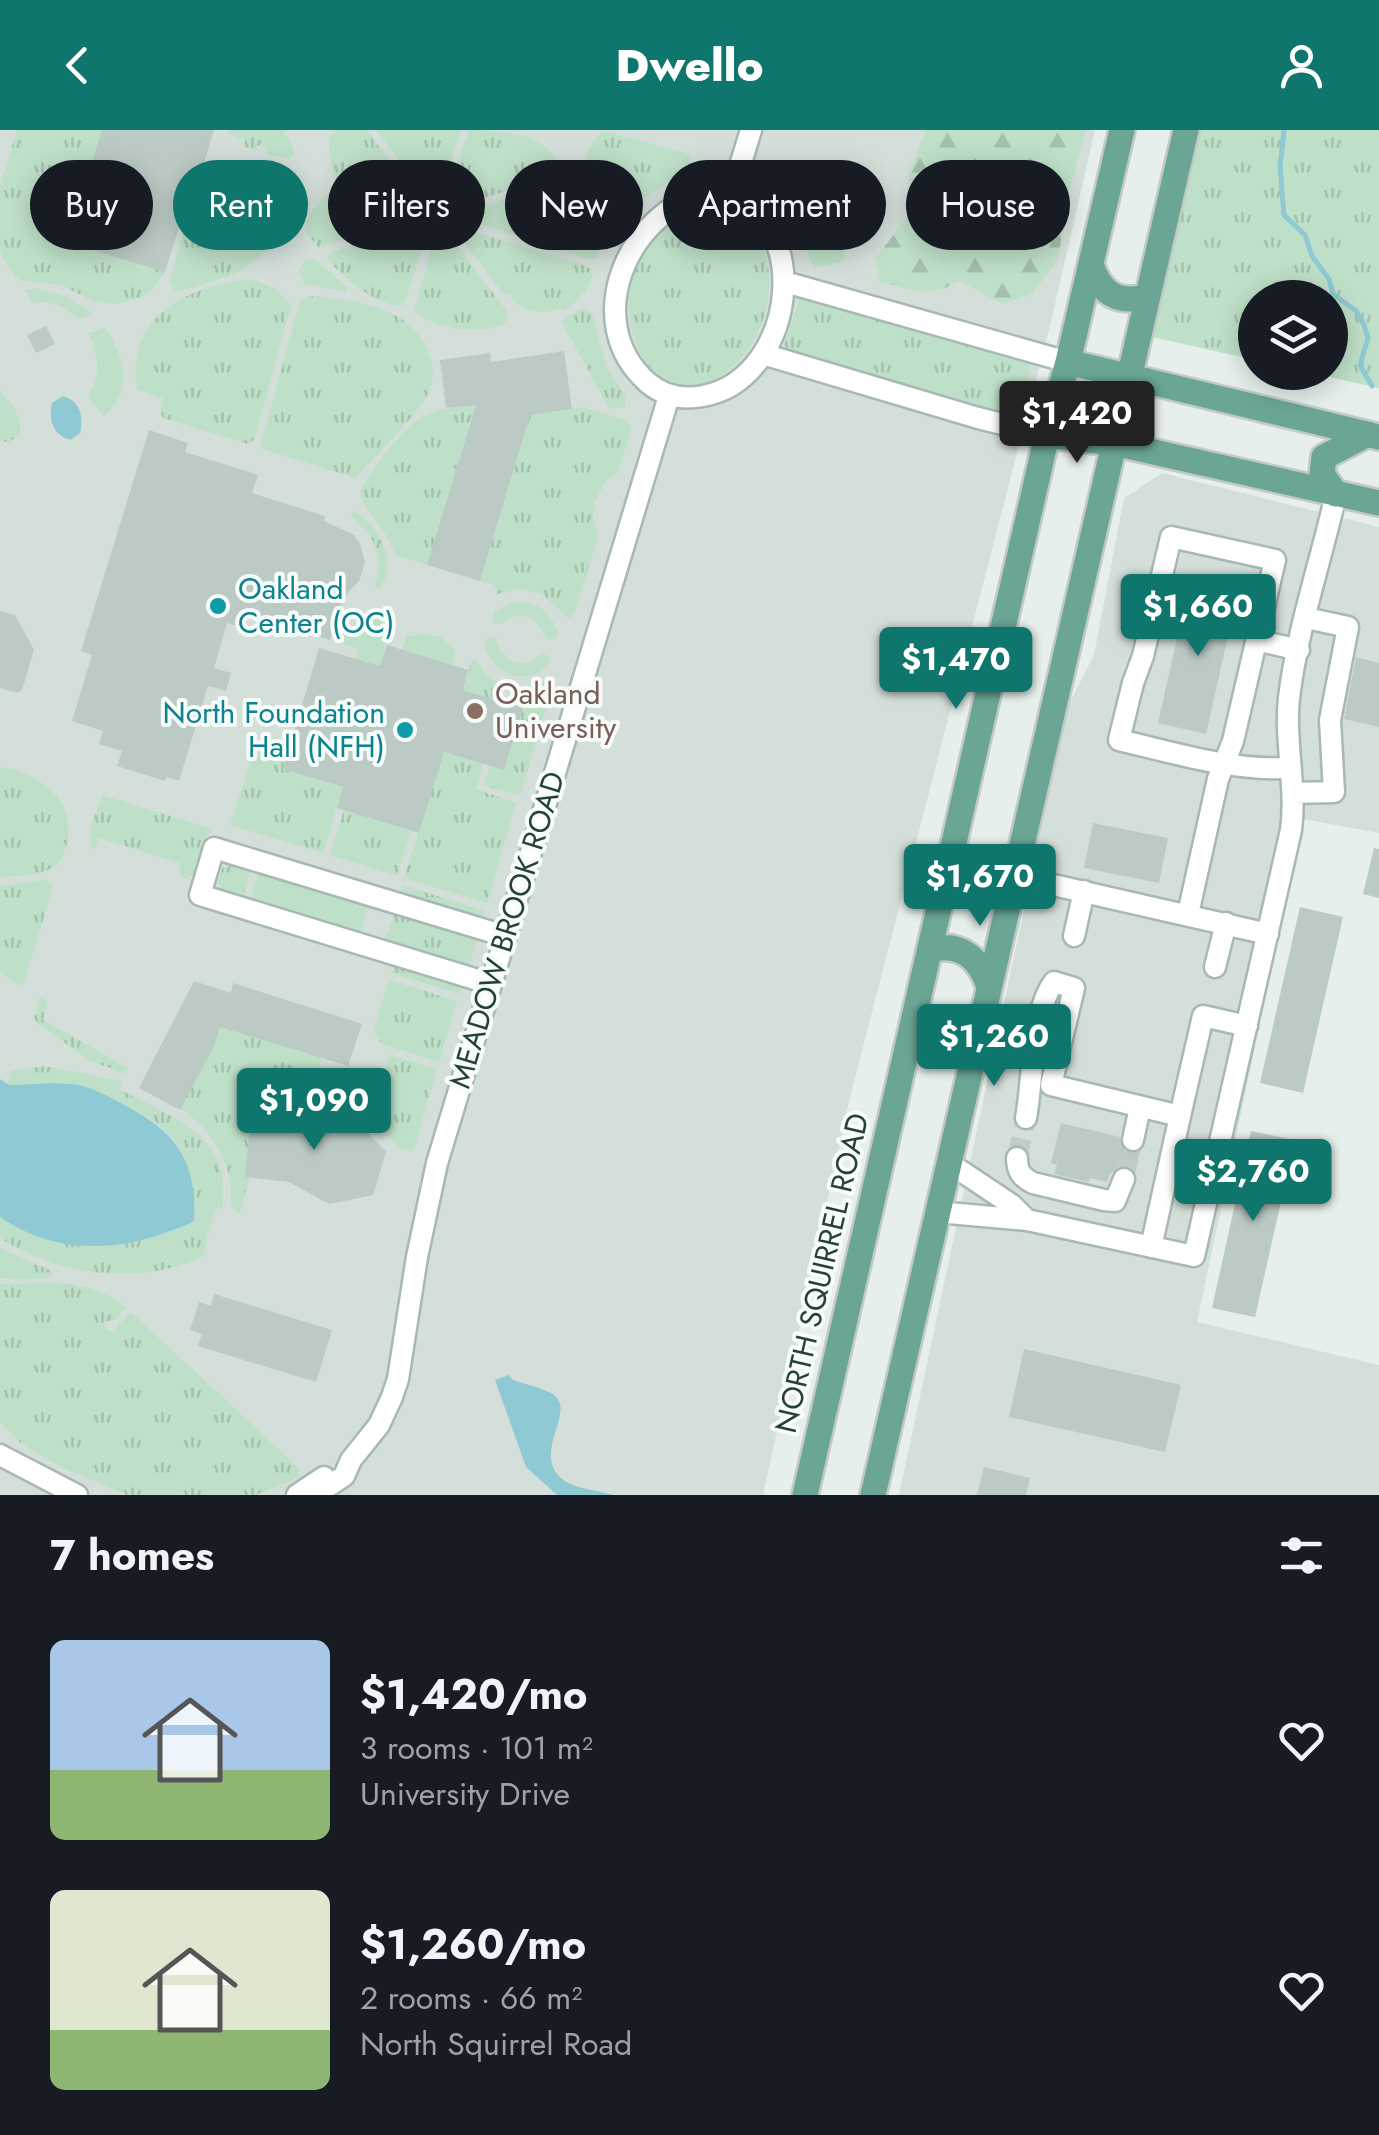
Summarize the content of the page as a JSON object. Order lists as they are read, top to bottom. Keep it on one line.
{"streets":{"main road":["NORTH SQUIRREL ROAD"],"street":["MEADOW BROOK ROAD"]},"places":["Oakland Center (OC)","Oakland University","North Foundation Hall (NFH)"],"page":{"header":"Dwello","chip":["Buy","Rent","Filters","New","Apartment","House"],"price":["$1,420","$1,660","$1,470","$1,670","$1,260","$1,090","$2,760"],"heading":"7 homes","list":[{"name":"$1,420/mo","note":"3 rooms · 101 m² · University Drive"},{"name":"$1,260/mo","note":"2 rooms · 66 m² · North Squirrel Road"}]}}
